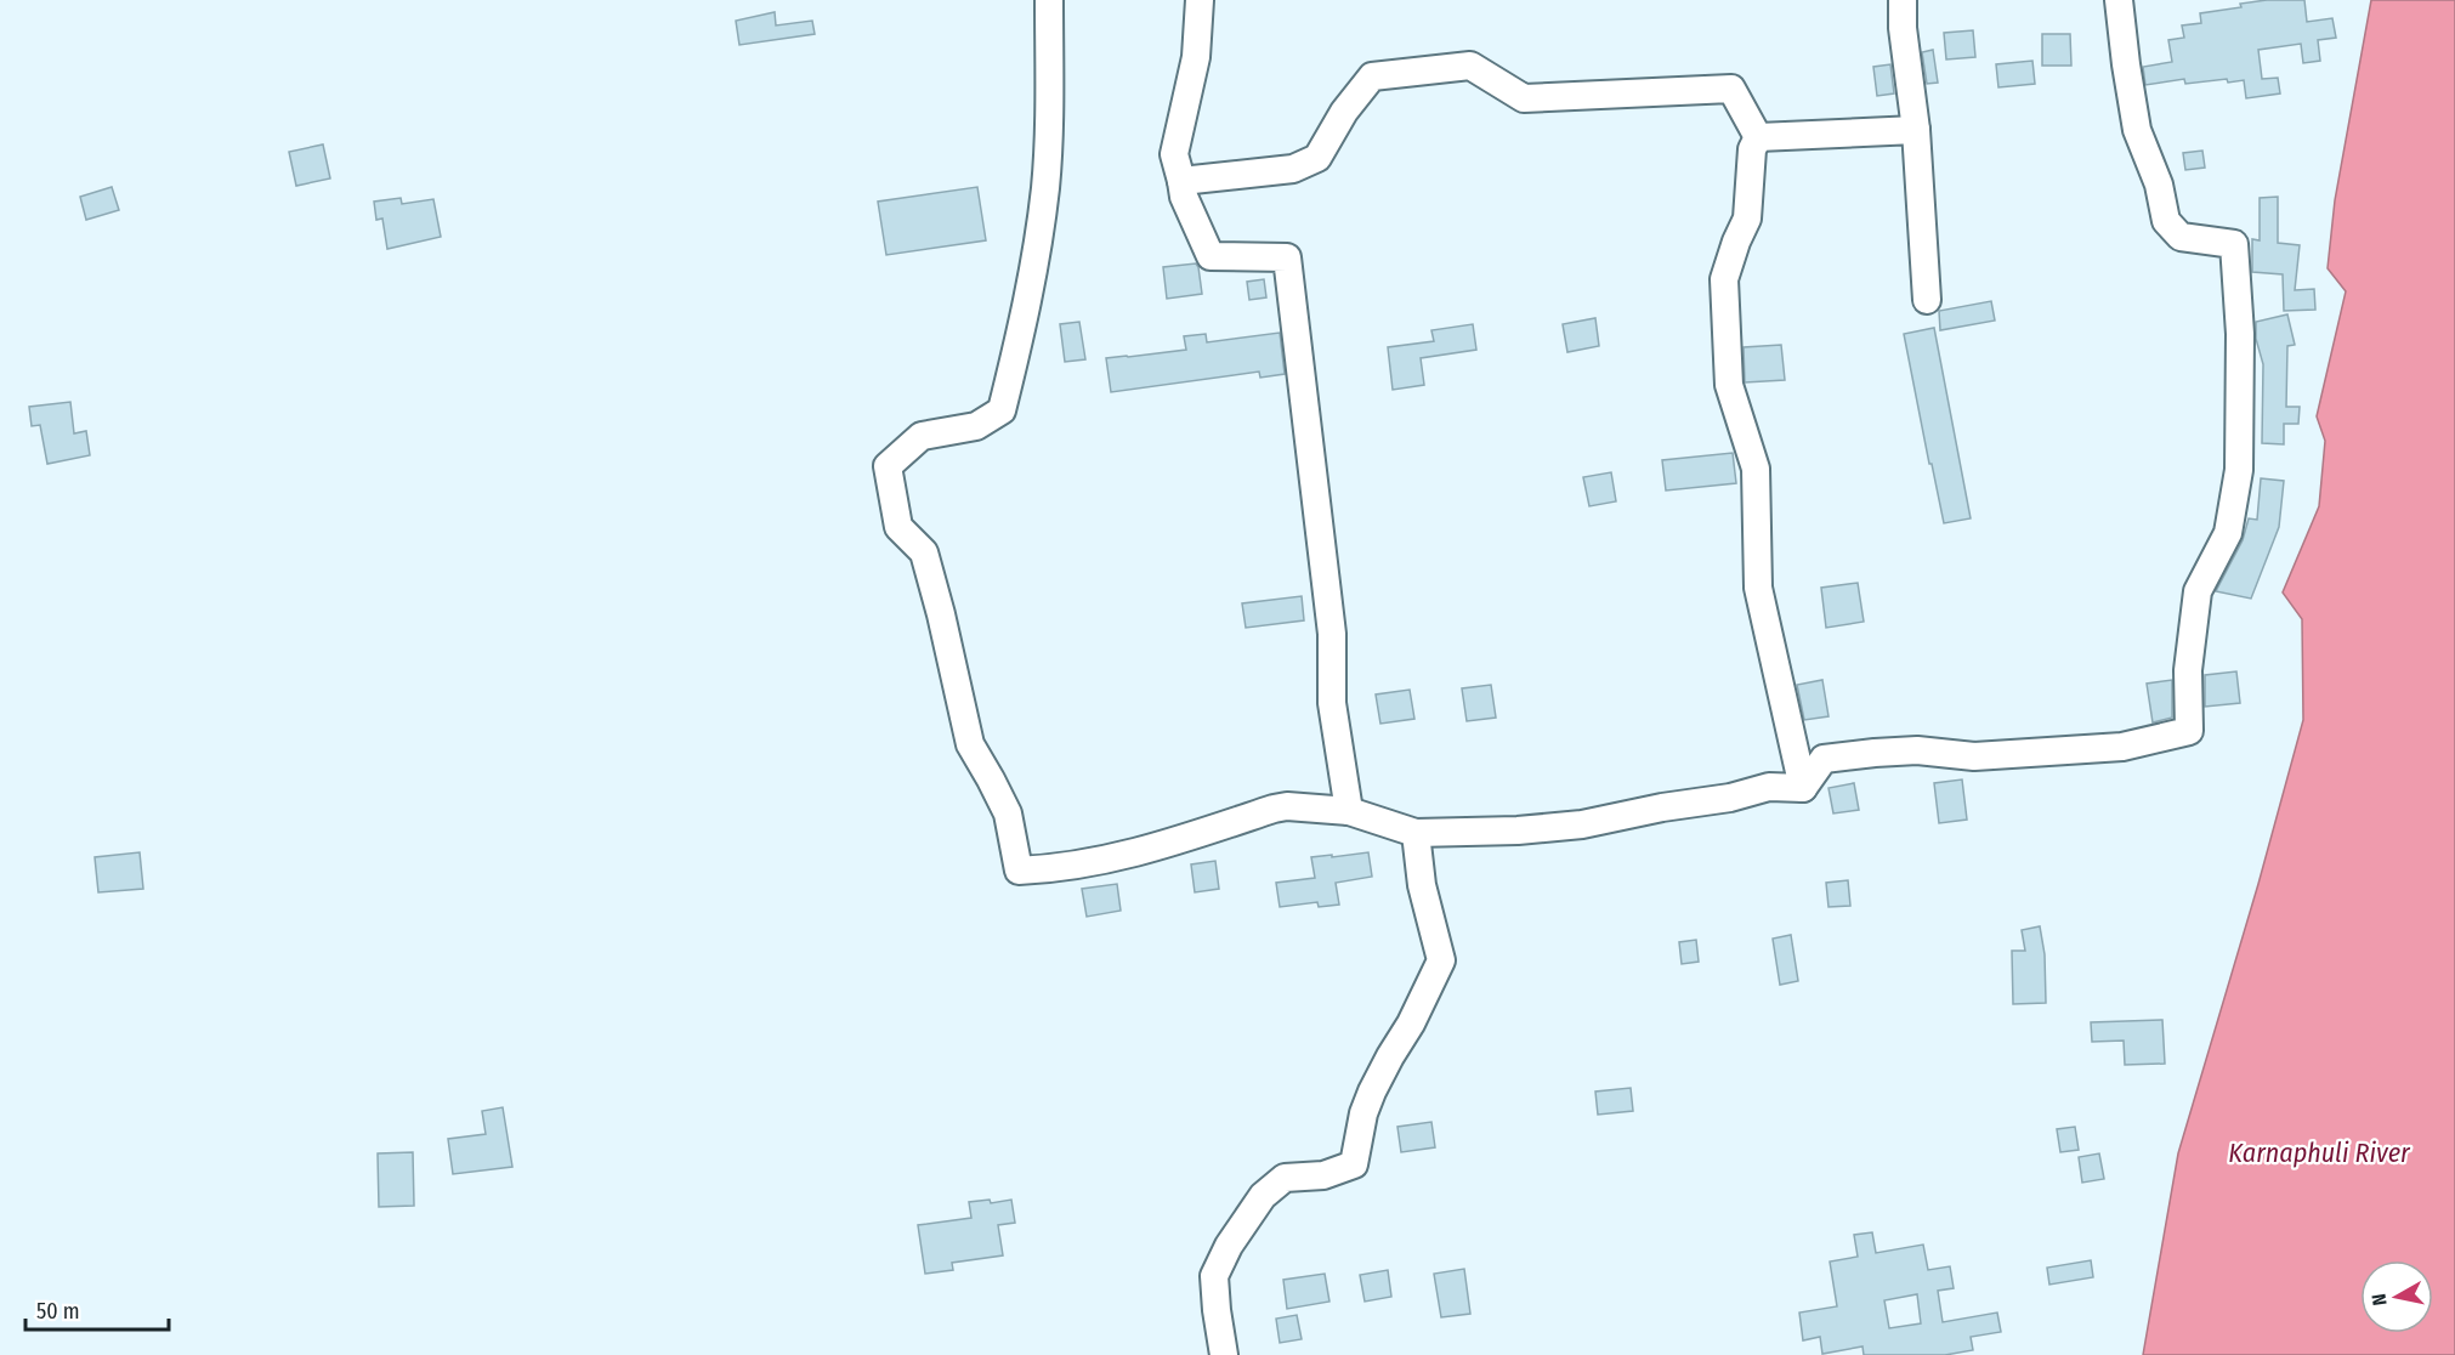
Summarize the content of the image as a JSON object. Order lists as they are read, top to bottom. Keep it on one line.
{"water":["Karnaphuli River"],"scale_bar":"50 m","north":"left"}
